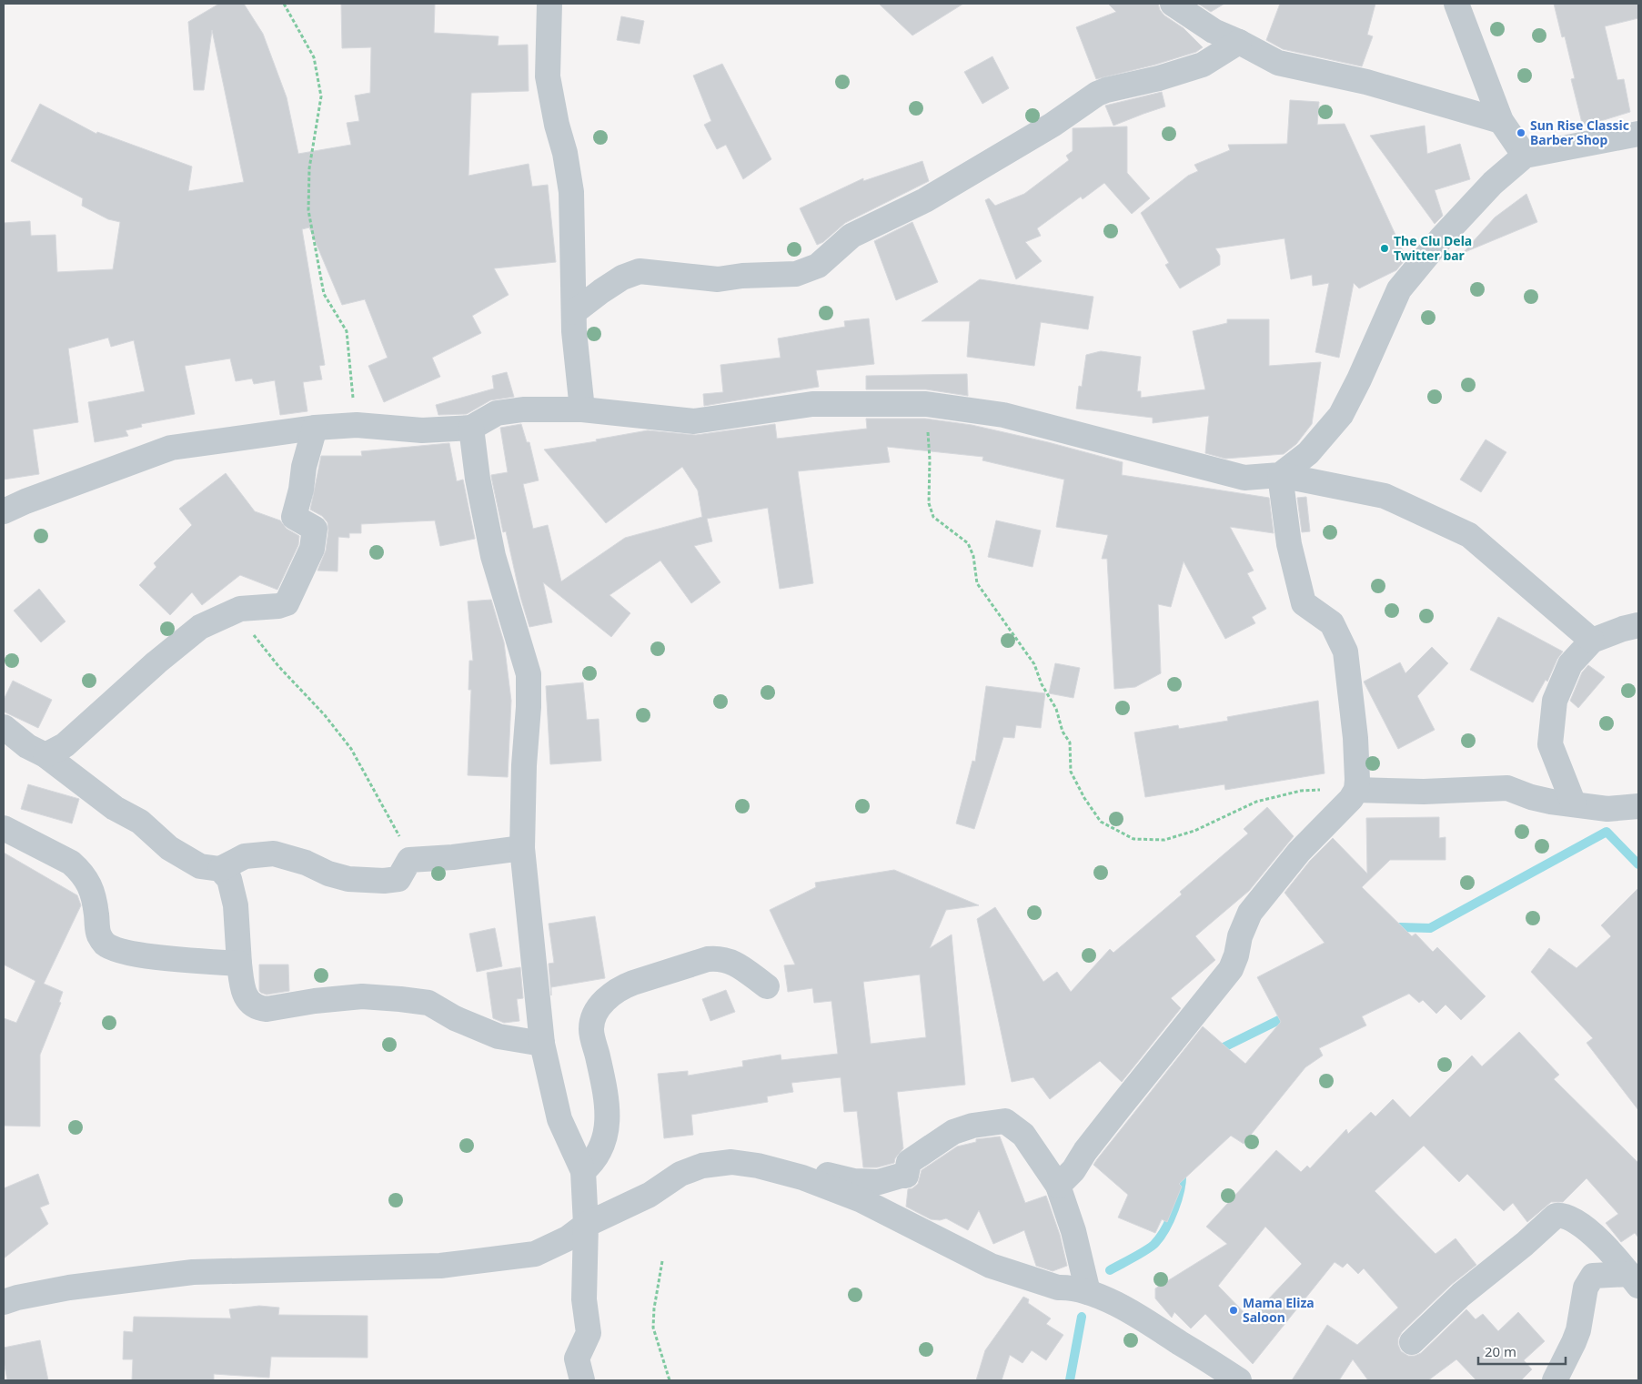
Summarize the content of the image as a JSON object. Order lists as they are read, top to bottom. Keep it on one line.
{"places":["Sun Rise Classic Barber Shop","The Clu Dela Twitter bar","Mama Eliza Saloon"],"scale_bar":"20 m"}
